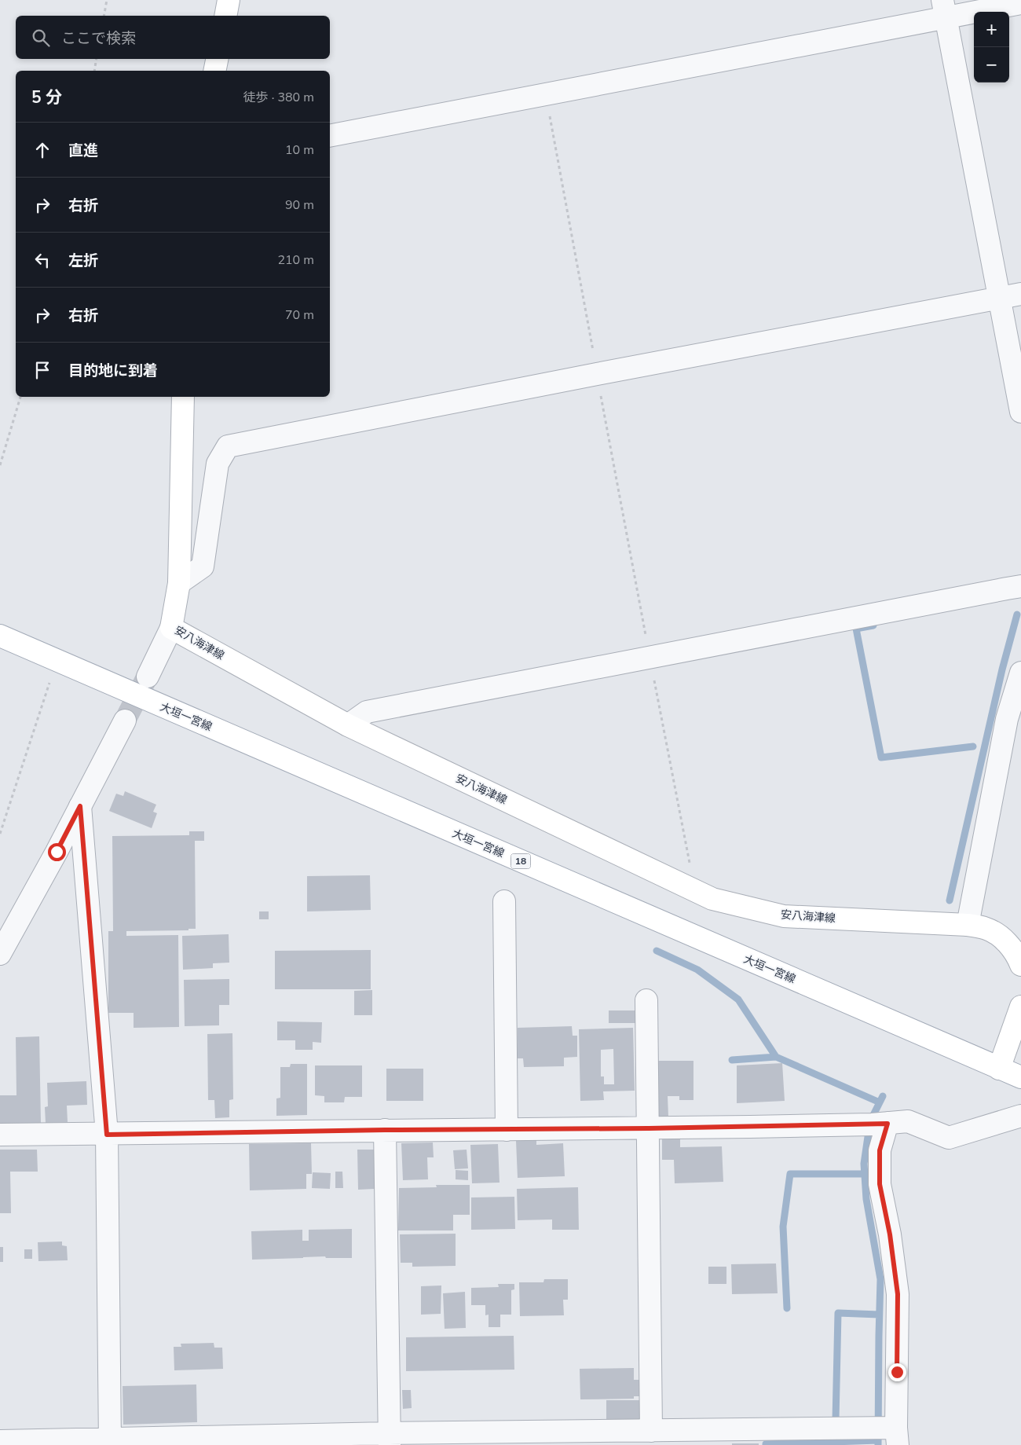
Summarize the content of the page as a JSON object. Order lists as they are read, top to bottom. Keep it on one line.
{"streets":{"main road":["安八海津線","大垣一宮線","18"]},"page":{"map_buttons":["+","−"],"search":"ここで検索","heading":["5 分","徒歩 · 380 m"],"list":[["直進","10 m"],["右折","90 m"],["左折","210 m"],["右折","70 m"],"目的地に到着"]}}
